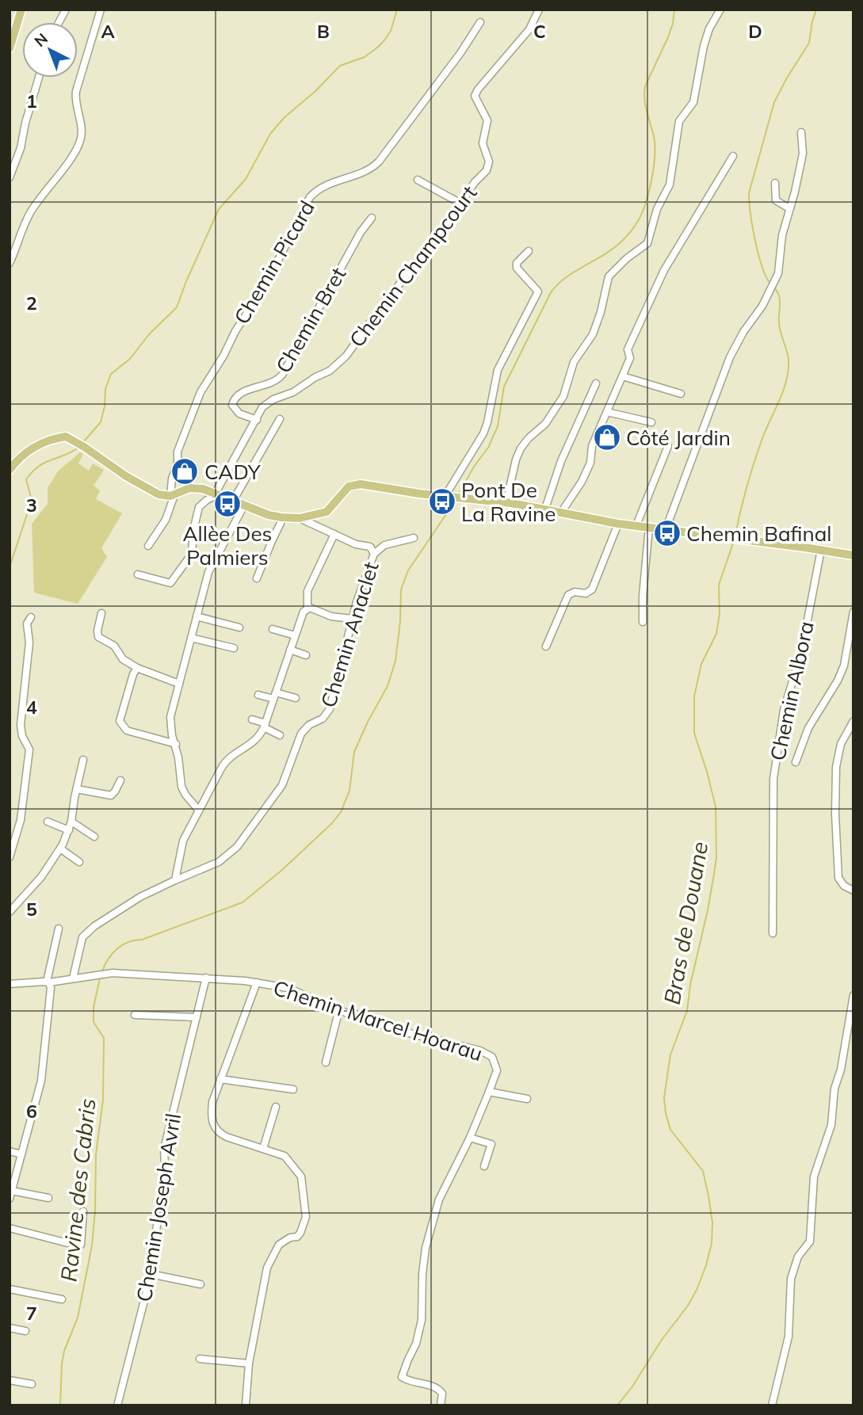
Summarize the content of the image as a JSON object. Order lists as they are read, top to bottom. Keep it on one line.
{"streets":{"street":["Chemin Picard","Chemin Champcourt","Chemin Bret","Chemin Anaclet","Chemin Albora","Chemin Marcel Hoarau","Chemin Joseph Avril"]},"crossings":[["Chemin Champcourt","Chemin Bret"],["Chemin Anaclet","Chemin Marcel Hoarau"],["Chemin Marcel Hoarau","Chemin Joseph Avril"]],"water":["Bras de Douane","Ravine des Cabris"],"places":{"shop":["Côté Jardin","CADY"],"bus stop":["Pont De La Ravine","Allèe Des Palmiers","Chemin Bafinal"]},"north":"top left","grid":{"columns":["A","B","C","D"],"rows":["1","2","3","4","5","6","7"]}}
